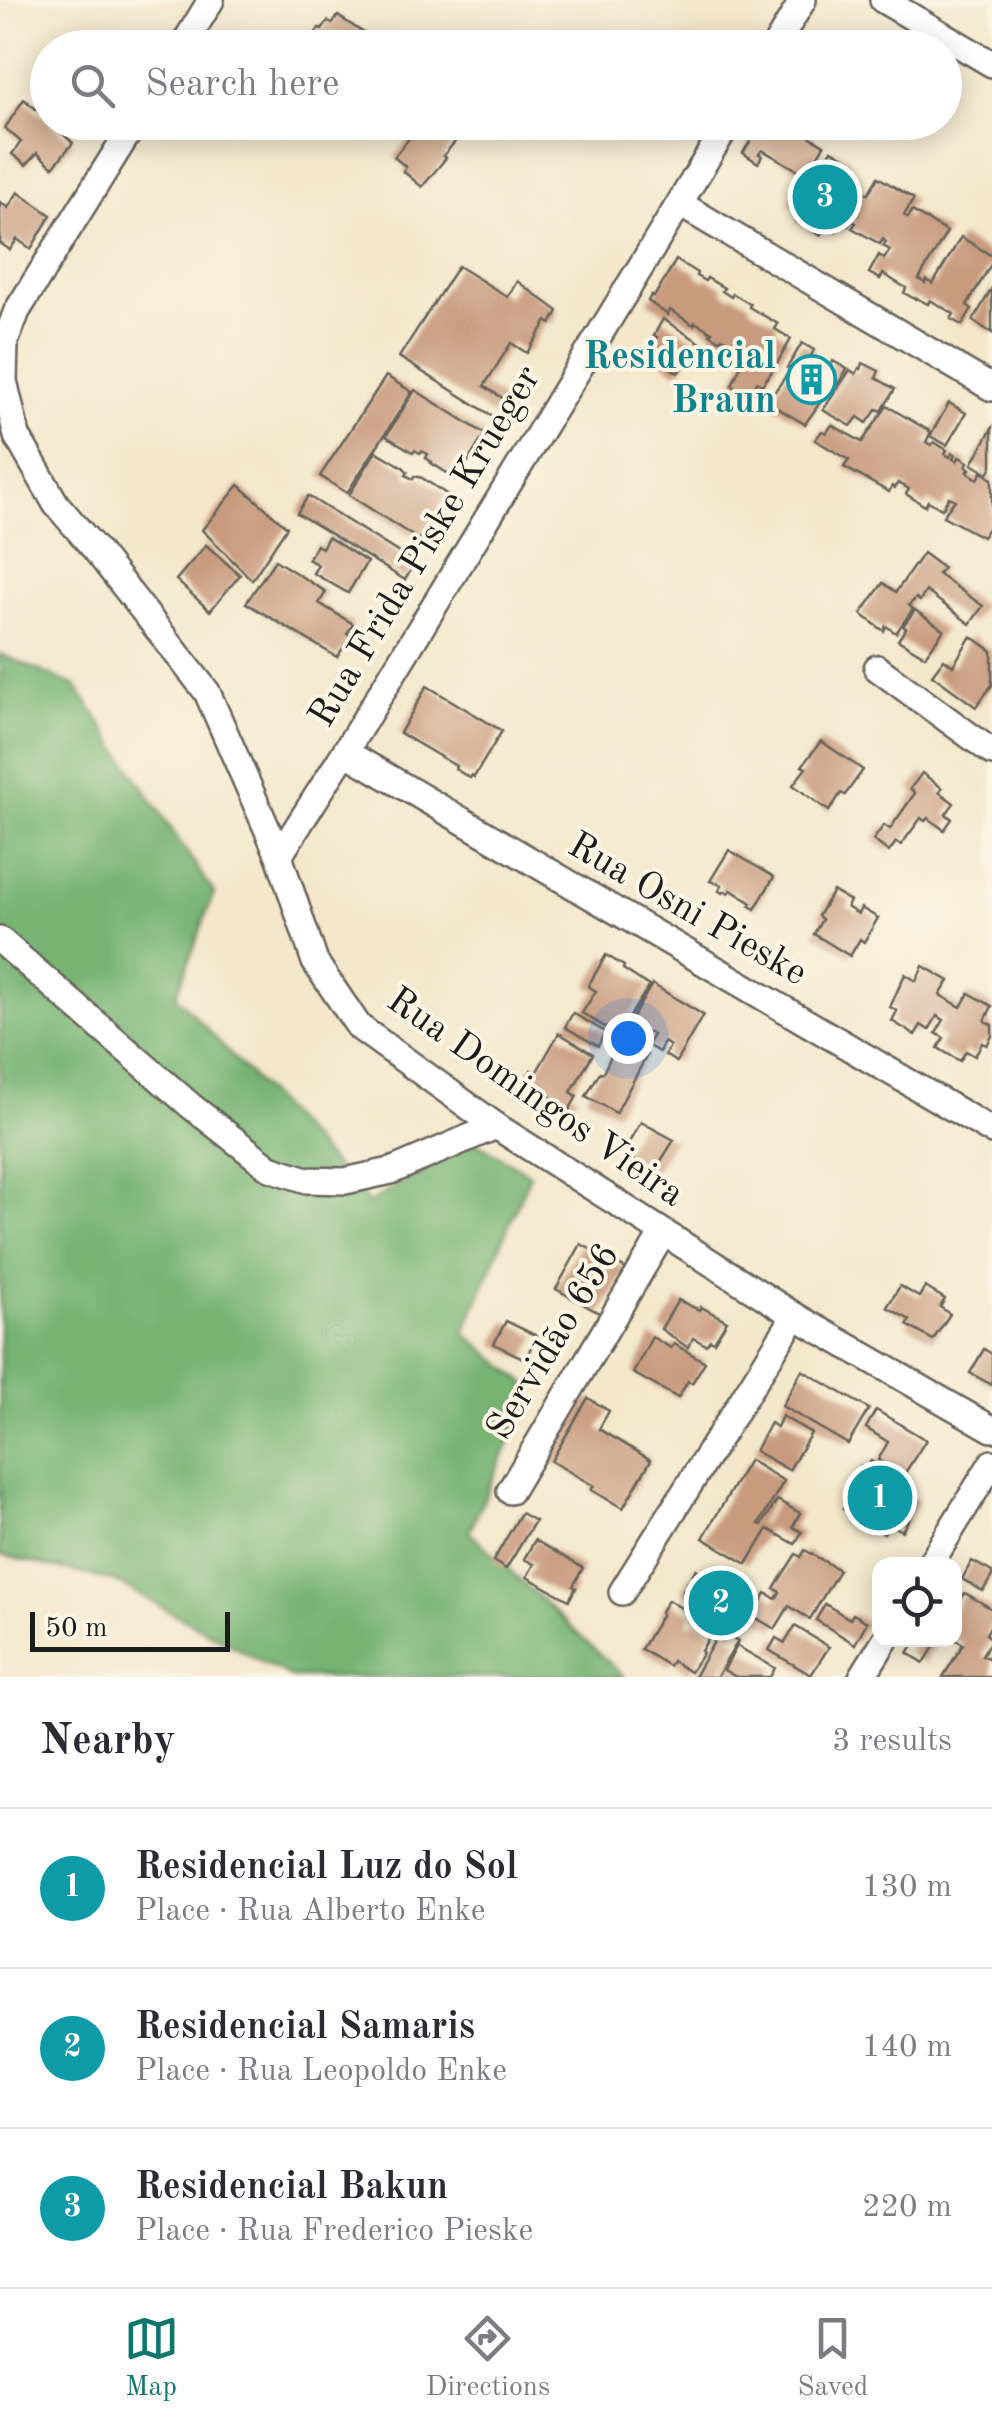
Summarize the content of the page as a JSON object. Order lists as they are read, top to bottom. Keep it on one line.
{"streets":{"street":["Rua Frida Piske Krueger","Rua Osni Pieske","Rua Domingos Vieira","Servidão 656"]},"crossings":[["Rua Frida Piske Krueger","Rua Osni Pieske"],["Rua Frida Piske Krueger","Rua Domingos Vieira"],["Rua Domingos Vieira","Servidão 656"]],"places":{"building":["Residencial Braun"]},"scale_bar":"50 m","page":{"search":"Search here","pins":["3","1","2"],"scale":"50 m","heading":["Nearby","3 results"],"list":[{"mark":"1","name":"Residencial Luz do Sol","note":"Place · Rua Alberto Enke","value":"130 m"},{"mark":"2","name":"Residencial Samaris","note":"Place · Rua Leopoldo Enke","value":"140 m"},{"mark":"3","name":"Residencial Bakun","note":"Place · Rua Frederico Pieske","value":"220 m"}],"nav":["Map","Directions","Saved"]}}
